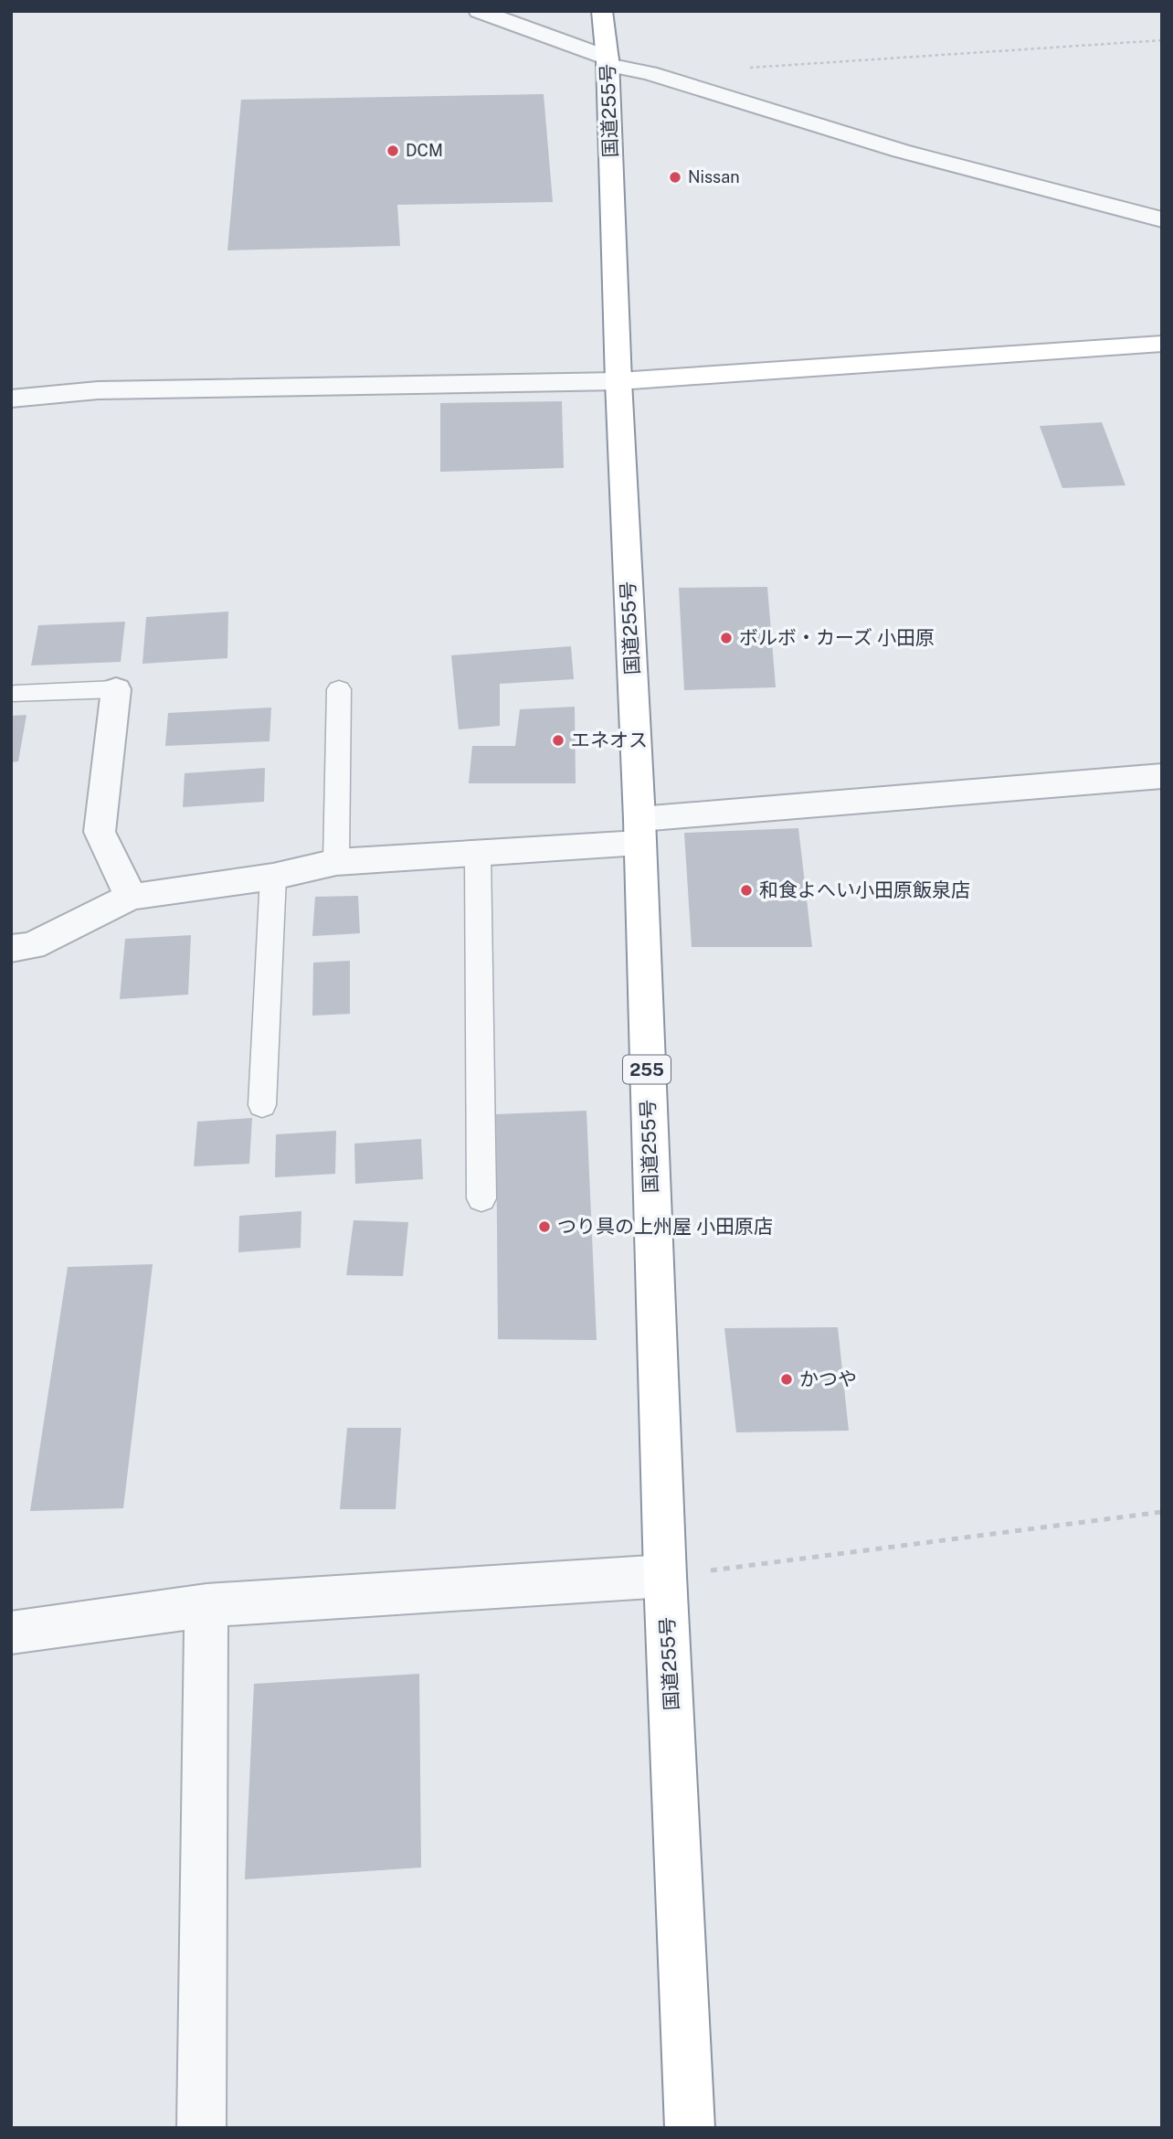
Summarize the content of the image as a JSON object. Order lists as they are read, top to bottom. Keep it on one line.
{"streets":{"main road":["国道255号","255"]},"places":["DCM","Nissan","ボルボ・カーズ 小田原","エネオス","和食よへい小田原飯泉店","つり具の上州屋 小田原店","かつや"]}
